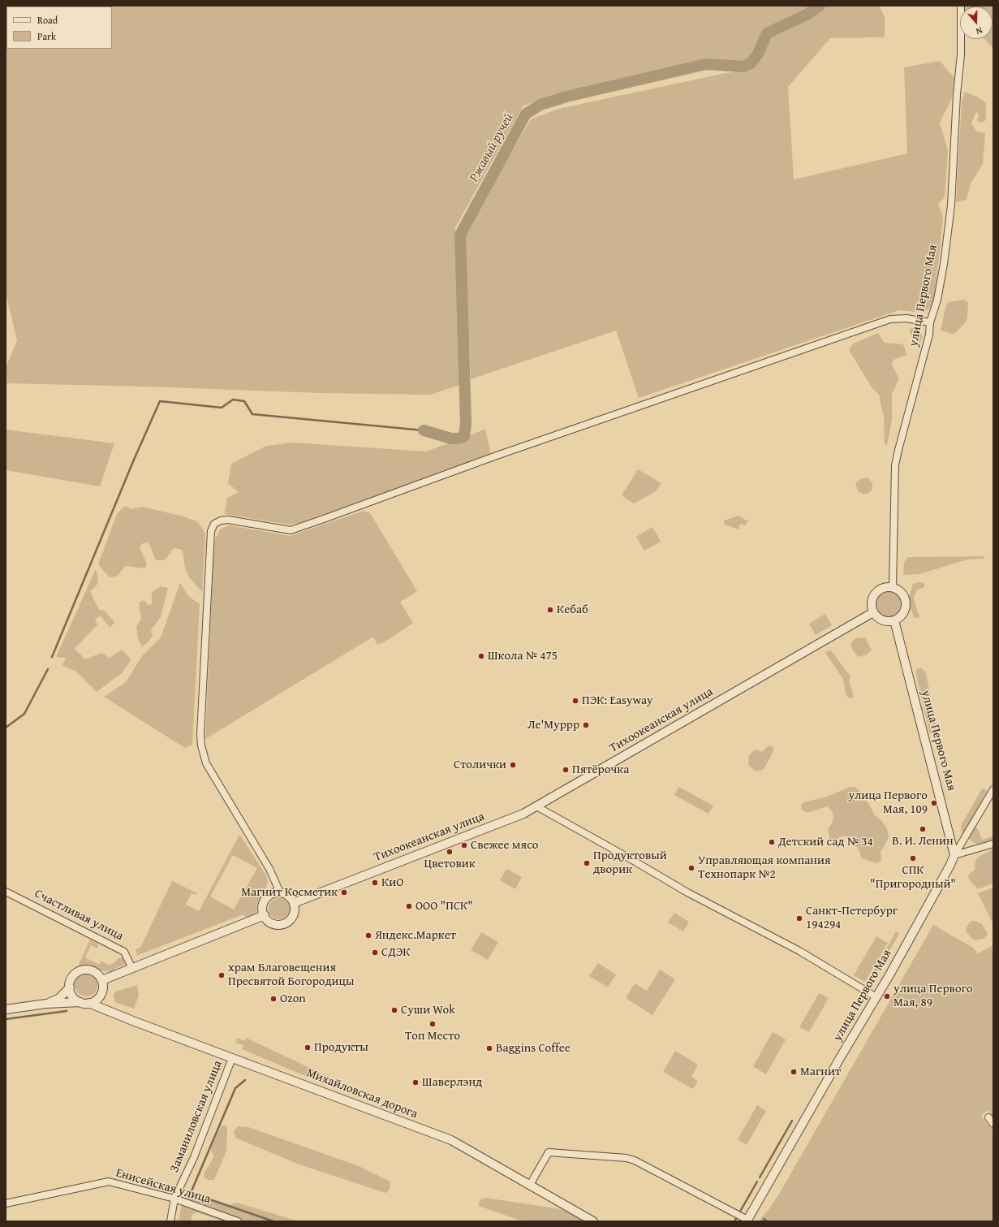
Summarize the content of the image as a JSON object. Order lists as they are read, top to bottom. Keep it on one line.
{"streets":{"street":["улица Первого Мая","Тихоокеанская улица","Счастливая улица","Михайловская дорога","Заманиловская улица","Енисейская улица"]},"crossings":[["улица Первого Мая","Тихоокеанская улица"],["Михайловская дорога","Заманиловская улица"],["Заманиловская улица","Енисейская улица"]],"water":["Ржавый ручей"],"places":["Кебаб","Школа № 475","ПЭК: Easyway","Ле'Муррр","Столички","Пятёрочка","улица Первого Мая, 109","В. И. Ленин","Детский сад № 34","Свежее мясо","Цветовик","СПК \"Пригородный\"","Продуктовый дворик","Управляющая компания Технопарк №2","КиО","Магнит Косметик","ООО \"ПСК\"","Санкт-Петербург 194294","Яндекс.Маркет","СДЭК","храм Благовещения Пресвятой Богородицы","улица Первого Мая, 89","Ozon","Суши Wok","Топ Место","Продукты","Baggins Coffee","Магнит","Шаверлэнд"],"legend":["Road","Park"],"north":"bottom"}
